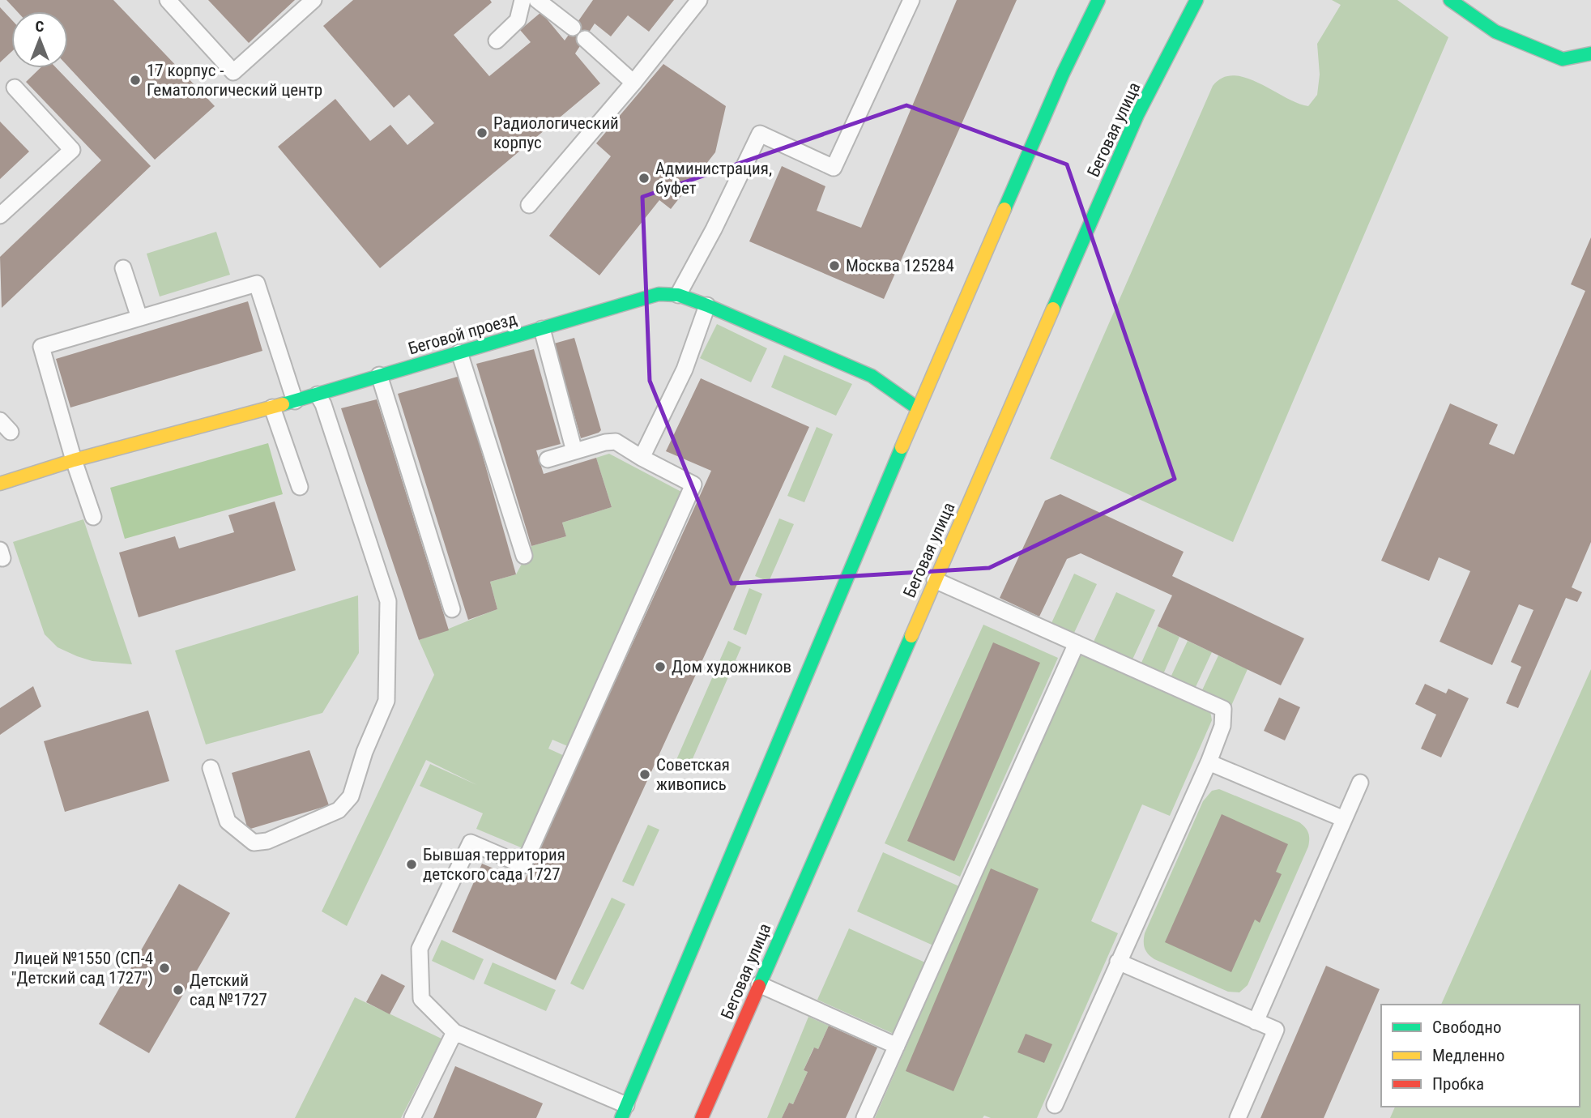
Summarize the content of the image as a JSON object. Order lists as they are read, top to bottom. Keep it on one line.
{"streets":{"main road":["Беговая улица","Беговой проезд"]},"places":["17 корпус - Гематологический центр","Радиологический корпус","Администрация, буфет","Москва 125284","Дом художников","Советская живопись","Бывшая территория детского сада 1727","Лицей №1550 (СП-4 \"Детский сад 1727\")","Детский сад №1727"],"legend":["Свободно","Медленно","Пробка"],"north":"top"}
